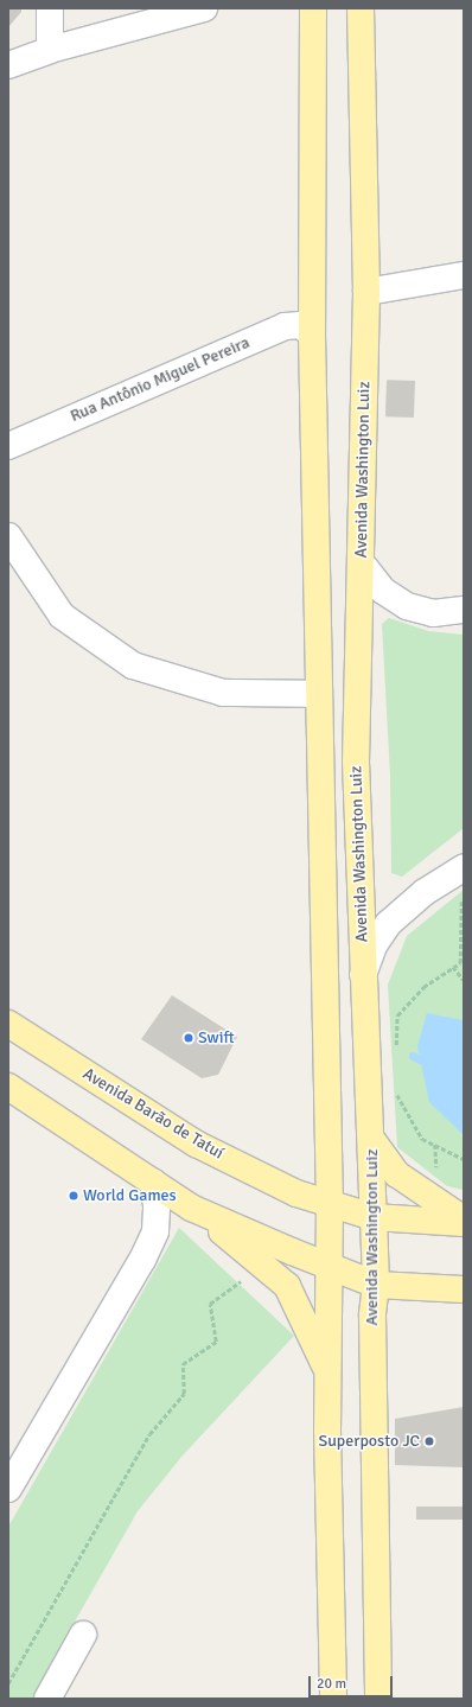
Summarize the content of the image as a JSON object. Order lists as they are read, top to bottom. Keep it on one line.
{"streets":{"main road":["Avenida Washington Luiz","Avenida Barão de Tatuí"],"street":["Rua Antônio Miguel Pereira"]},"crossings":[["Avenida Washington Luiz","Avenida Barão de Tatuí"]],"places":["Swift","World Games","Superposto JC"],"scale_bar":"20 m"}
